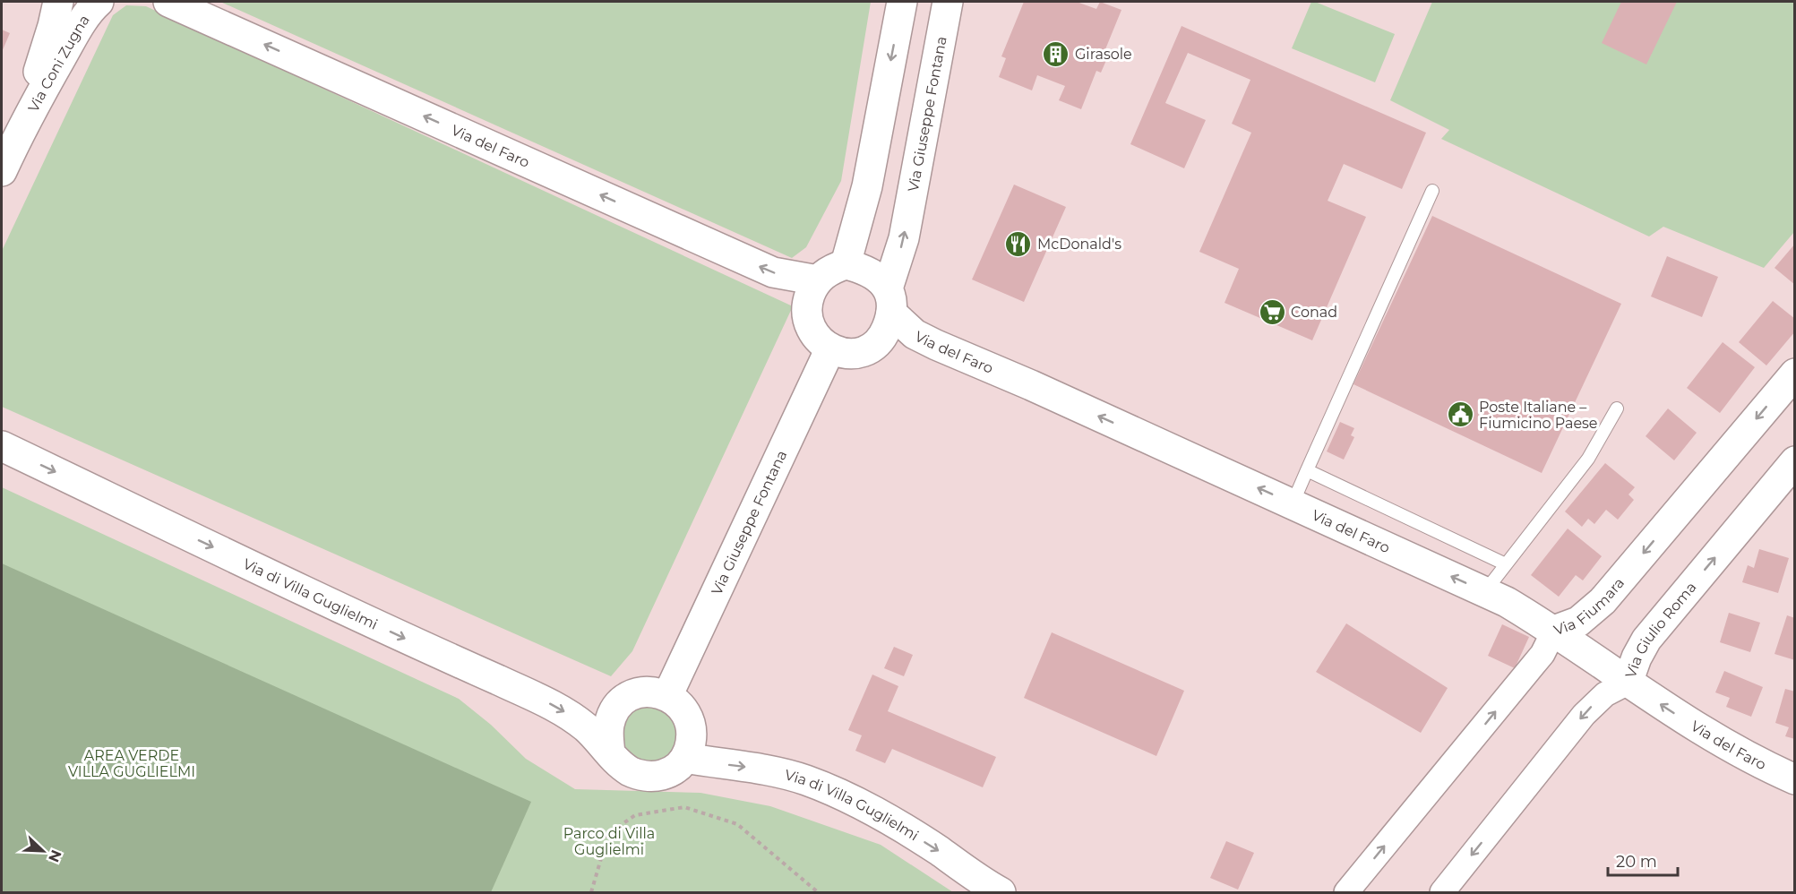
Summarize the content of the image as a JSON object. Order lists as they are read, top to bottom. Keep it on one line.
{"streets":{"street":["Via Coni Zugna","Via Giuseppe Fontana","Via del Faro","Via di Villa Guglielmi","Via Fiumara","Via Giulio Roma"]},"crossings":[["Via Giuseppe Fontana","Via del Faro"],["Via Giuseppe Fontana","Via di Villa Guglielmi"],["Via del Faro","Via Fiumara"],["Via del Faro","Via Giulio Roma"]],"one_way":["Via del Faro","Via di Villa Guglielmi"],"parks":["AREA VERDE VILLA GUGLIELMI","Parco di Villa Guglielmi"],"places":{"building":["Girasole"],"restaurant":["McDonald's"],"supermarket":["Conad"],"public building":["Poste Italiane – Fiumicino Paese"]},"scale_bar":"20 m","north":"bottom right"}
